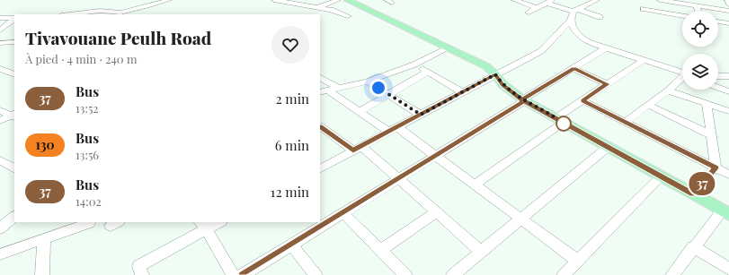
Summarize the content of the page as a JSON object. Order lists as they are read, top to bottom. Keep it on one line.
{"lines":["bus line 37"],"page":{"on_map":"37","heading":["Tivavouane Peulh Road","À pied · 4 min · 240 m"],"list":[{"mark":"37","name":"Bus","note":"13:52","value":"2 min"},{"mark":"130","name":"Bus","note":"13:56","value":"6 min"},{"mark":"37","name":"Bus","note":"14:02","value":"12 min"}]}}
